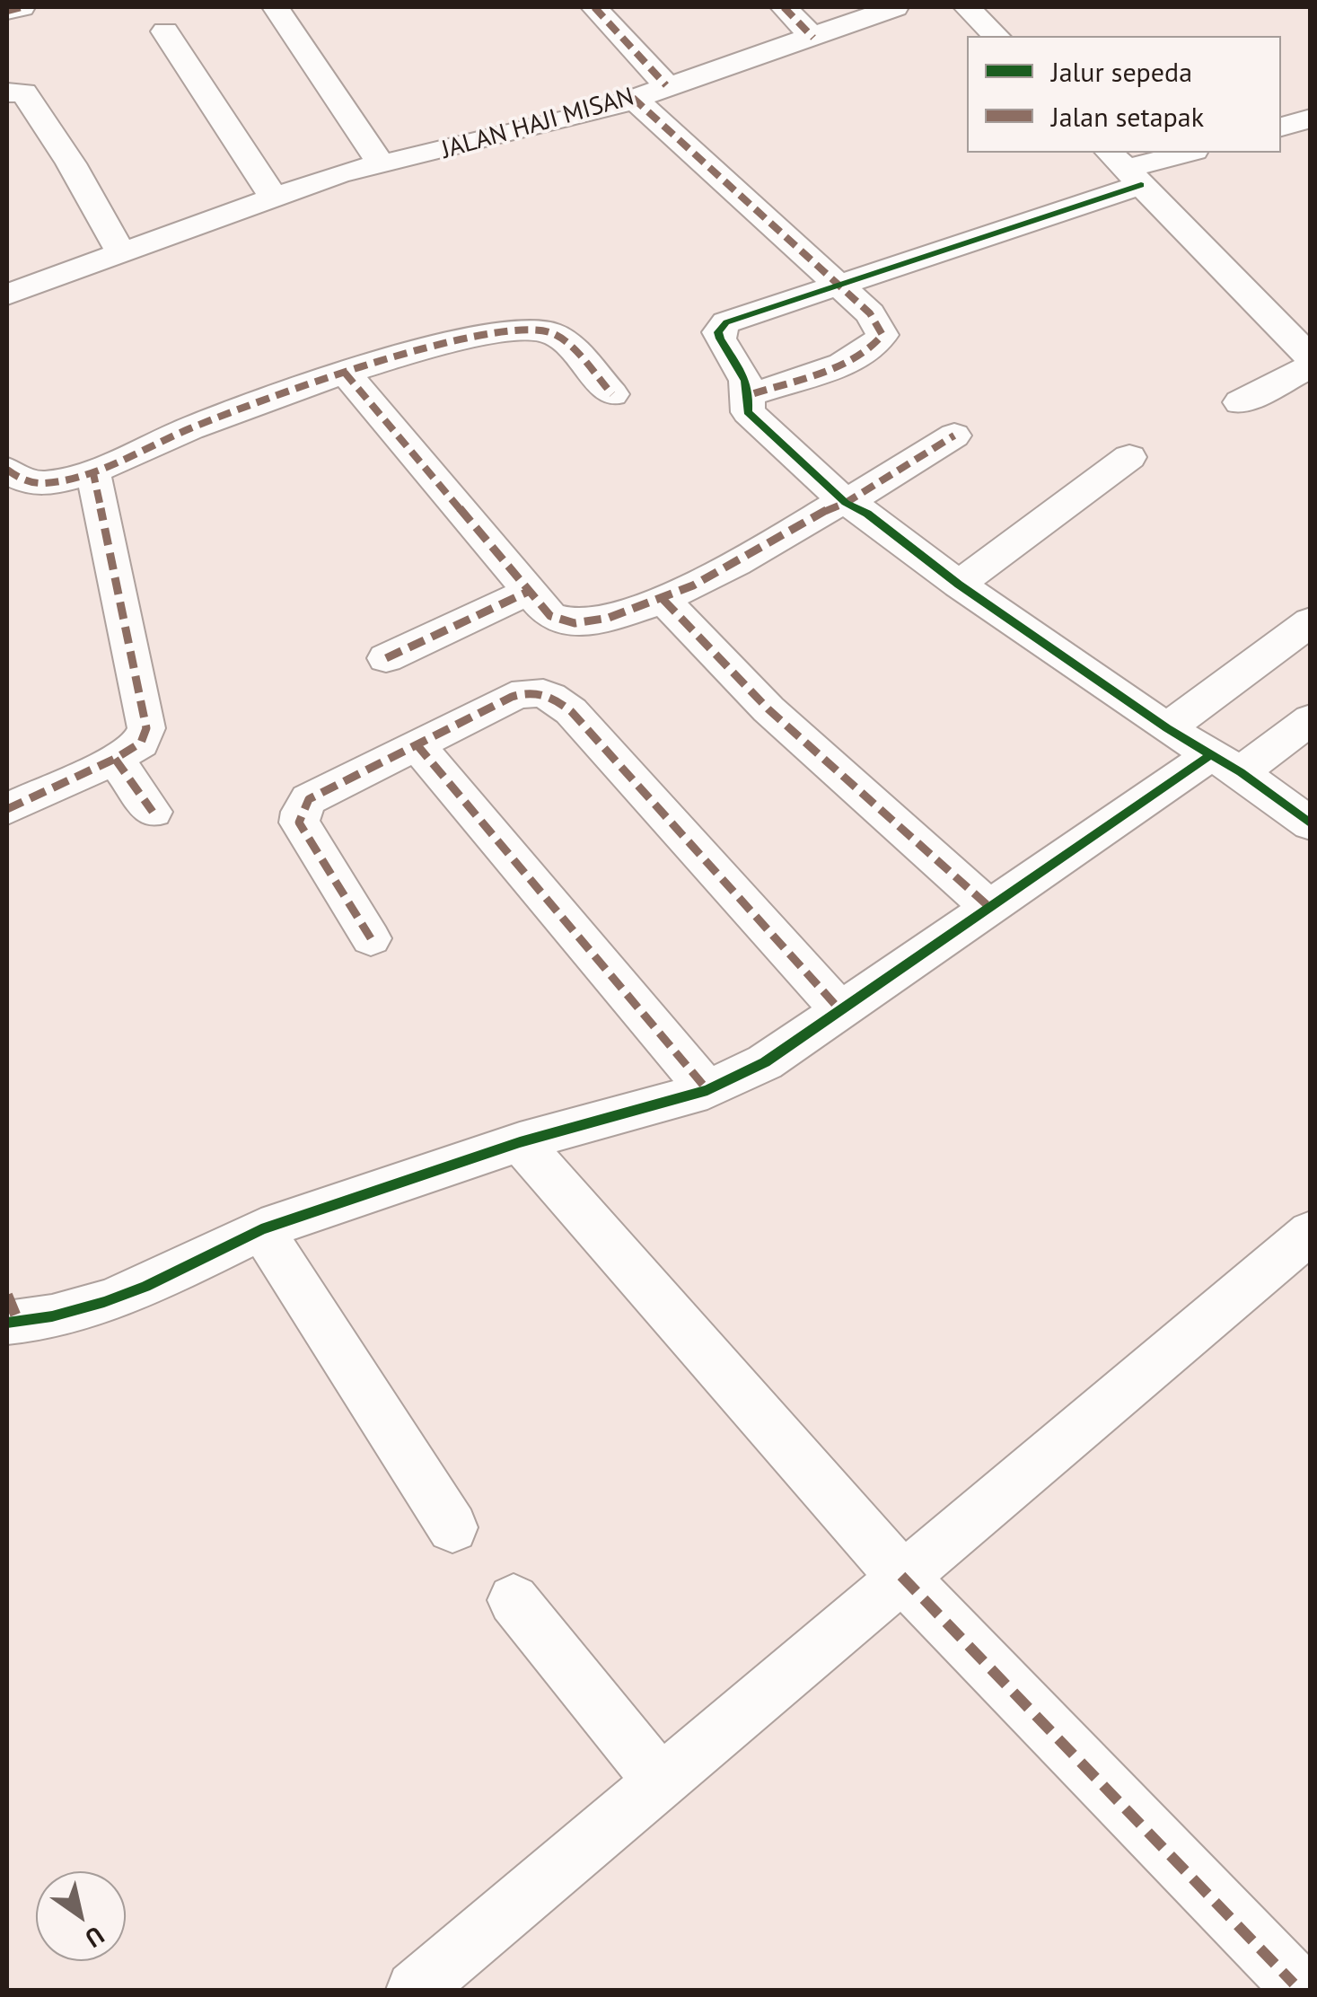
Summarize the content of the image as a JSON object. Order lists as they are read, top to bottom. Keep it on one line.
{"streets":{"street":["JALAN HAJI MISAN"]},"legend":["Jalur sepeda","Jalan setapak"],"north":"bottom right"}
